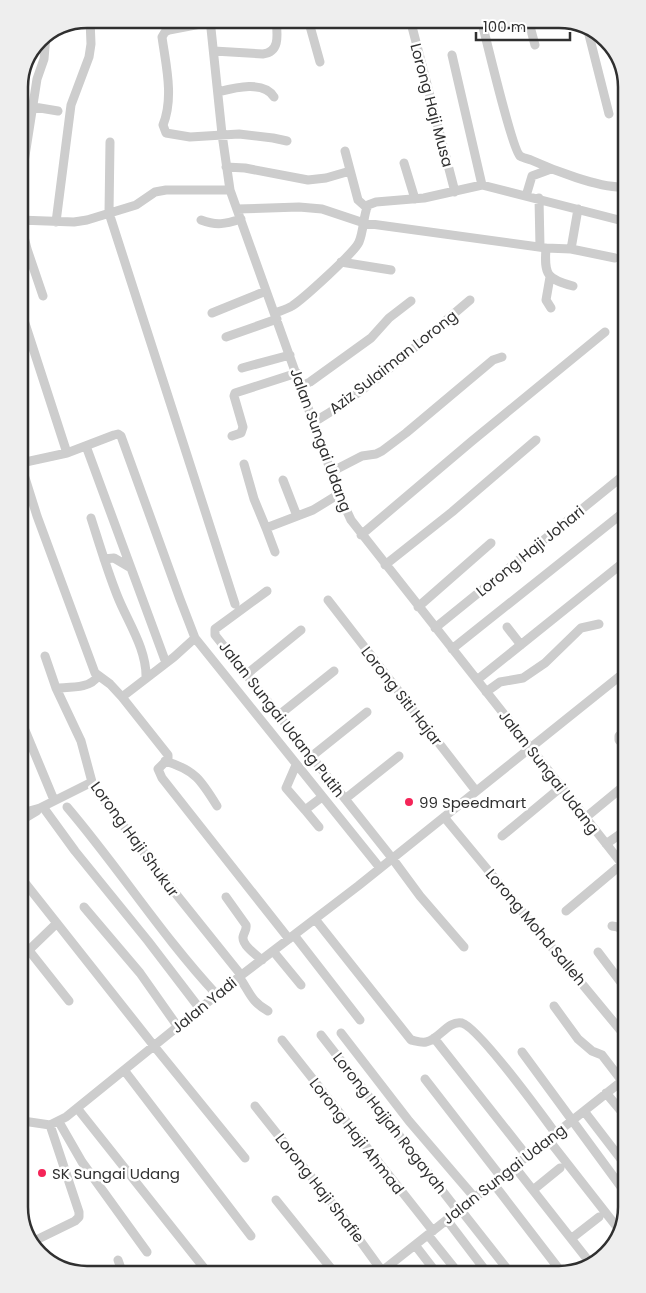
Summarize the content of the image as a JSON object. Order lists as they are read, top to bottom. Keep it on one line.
{"streets":{"street":["Lorong Haji Musa","Aziz Sulaiman Lorong","Jalan Sungai Udang","Lorong Haji Johari","Lorong Siti Hajar","Jalan Sungai Udang Putih","Lorong Haji Shukur","Lorong Mohd Salleh","Jalan Yadi","Lorong Hajjah Rogayah","Lorong Haji Ahmad","Lorong Haji Shafie"]},"crossings":[["Aziz Sulaiman Lorong","Jalan Sungai Udang"],["Jalan Sungai Udang","Lorong Haji Johari"],["Jalan Sungai Udang","Jalan Yadi"],["Jalan Sungai Udang","Lorong Hajjah Rogayah"],["Jalan Sungai Udang","Lorong Haji Ahmad"],["Lorong Siti Hajar","Jalan Yadi"],["Jalan Sungai Udang Putih","Jalan Yadi"],["Lorong Haji Shukur","Jalan Yadi"],["Lorong Mohd Salleh","Jalan Yadi"]],"places":["99 Speedmart","SK Sungai Udang"],"scale_bar":"100 m"}
